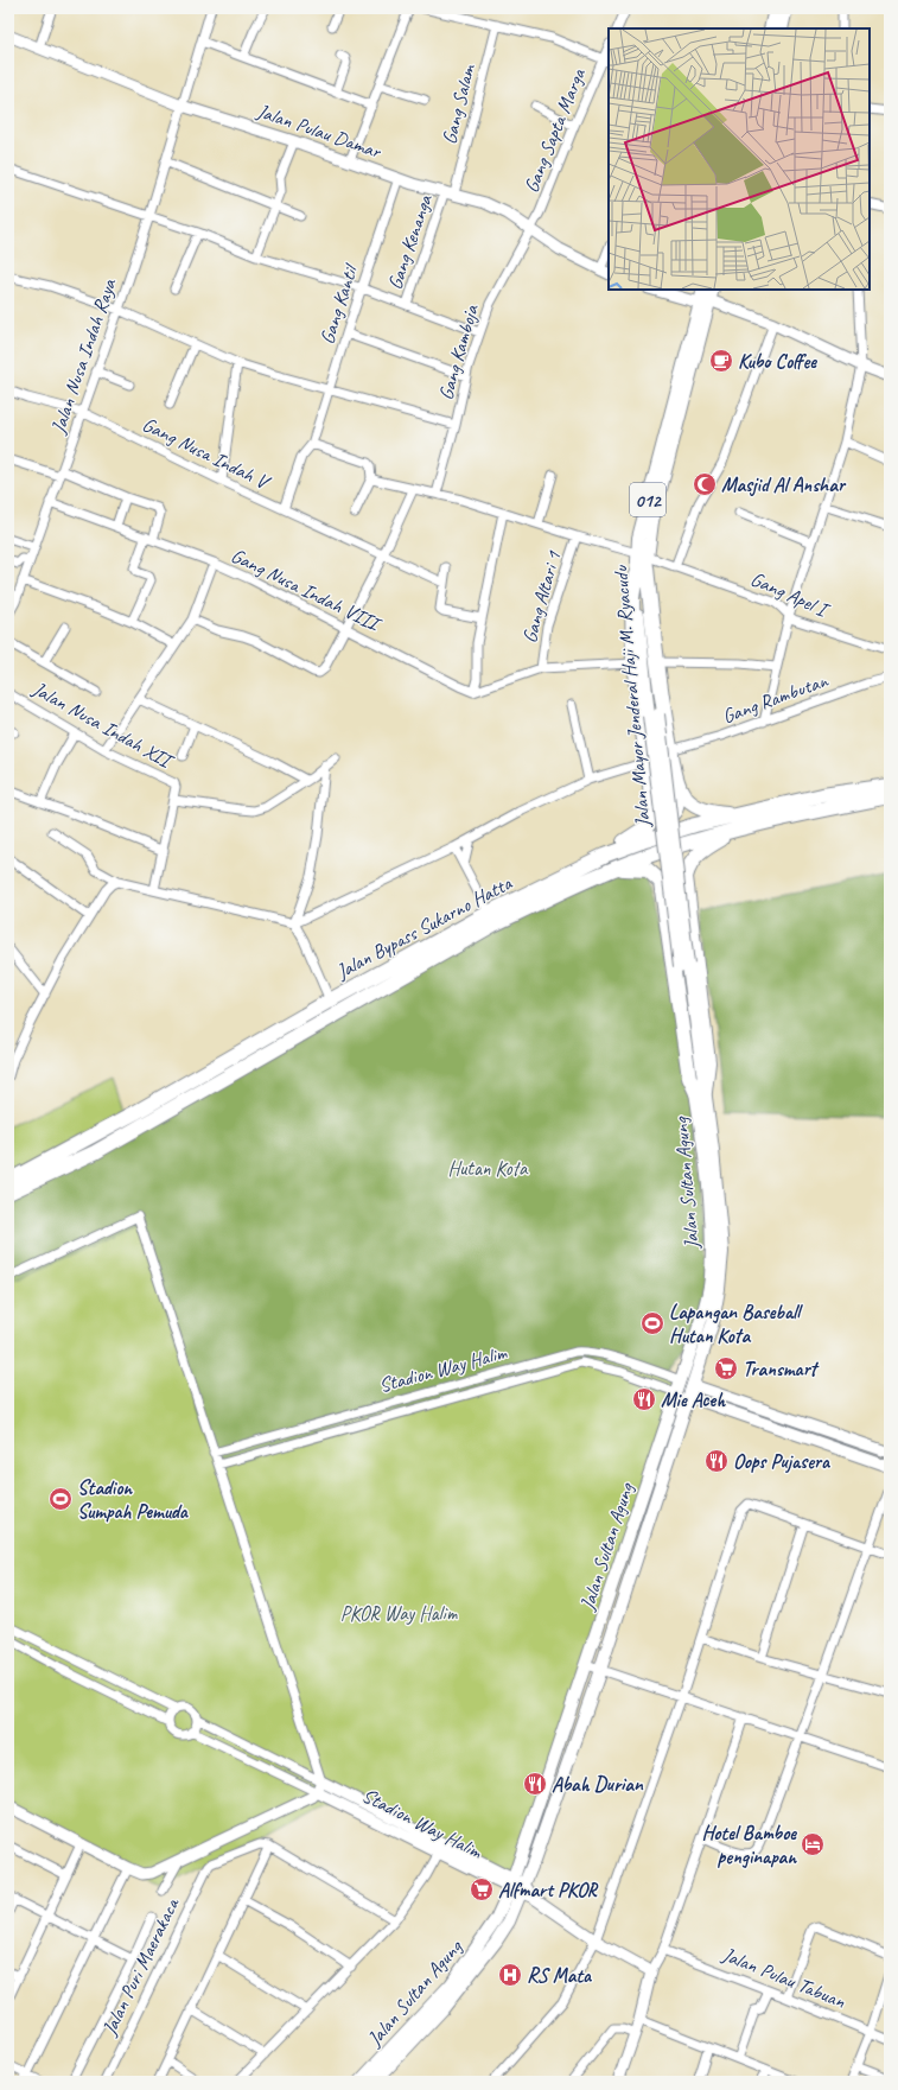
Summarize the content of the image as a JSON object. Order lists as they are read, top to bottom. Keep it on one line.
{"streets":{"highway":["Jalan Bypass Sukarno Hatta"],"main road":["012","Jalan Mayor Jenderal Haji M. Ryacudu","Jalan Sultan Agung"],"street":["Gang Salam","Jalan Pulau Damar","Gang Sapta Marga","Gang Kenanga","Gang Kantil","Gang Kamboja","Jalan Nusa Indah Raya","Gang Nusa Indah V","Gang Nusa Indah VIII","Gang Apel I","Gang Altari 1","Gang Rambutan","Jalan Nusa Indah XII","Stadion Way Halim","Jalan Puri Maerakaca","Jalan Pulau Tabuan"]},"crossings":[["Gang Salam","Jalan Pulau Damar"],["Gang Salam","Gang Kenanga"],["Jalan Pulau Damar","Gang Sapta Marga"],["Jalan Pulau Damar","Gang Kenanga"],["Jalan Pulau Damar","Gang Kantil"],["Jalan Pulau Damar","Gang Kamboja"],["Jalan Pulau Damar","Jalan Nusa Indah Raya"],["Gang Sapta Marga","Gang Kamboja"],["Gang Kantil","Gang Nusa Indah V"],["Gang Kamboja","Gang Apel I"],["Jalan Nusa Indah Raya","Gang Nusa Indah V"],["Jalan Nusa Indah Raya","Gang Nusa Indah VIII"],["Gang Apel I","Gang Altari 1"],["Gang Apel I","Jalan Mayor Jenderal Haji M. Ryacudu"],["Jalan Mayor Jenderal Haji M. Ryacudu","Jalan Sultan Agung"],["Jalan Sultan Agung","Stadion Way Halim"]],"parks":["Hutan Kota","PKOR Way Halim"],"places":{"cafe":["Kubo Coffee"],"mosque":["Masjid Al Anshar"],"sports":["Lapangan Baseball Hutan Kota","Stadion Sumpah Pemuda"],"supermarket":["Transmart","Alfmart PKOR"],"restaurant":["Mie Aceh","Oops Pujasera","Abah Durian"],"hotel":["Hotel Bamboe penginapan"],"hospital":["RS Mata"]}}
